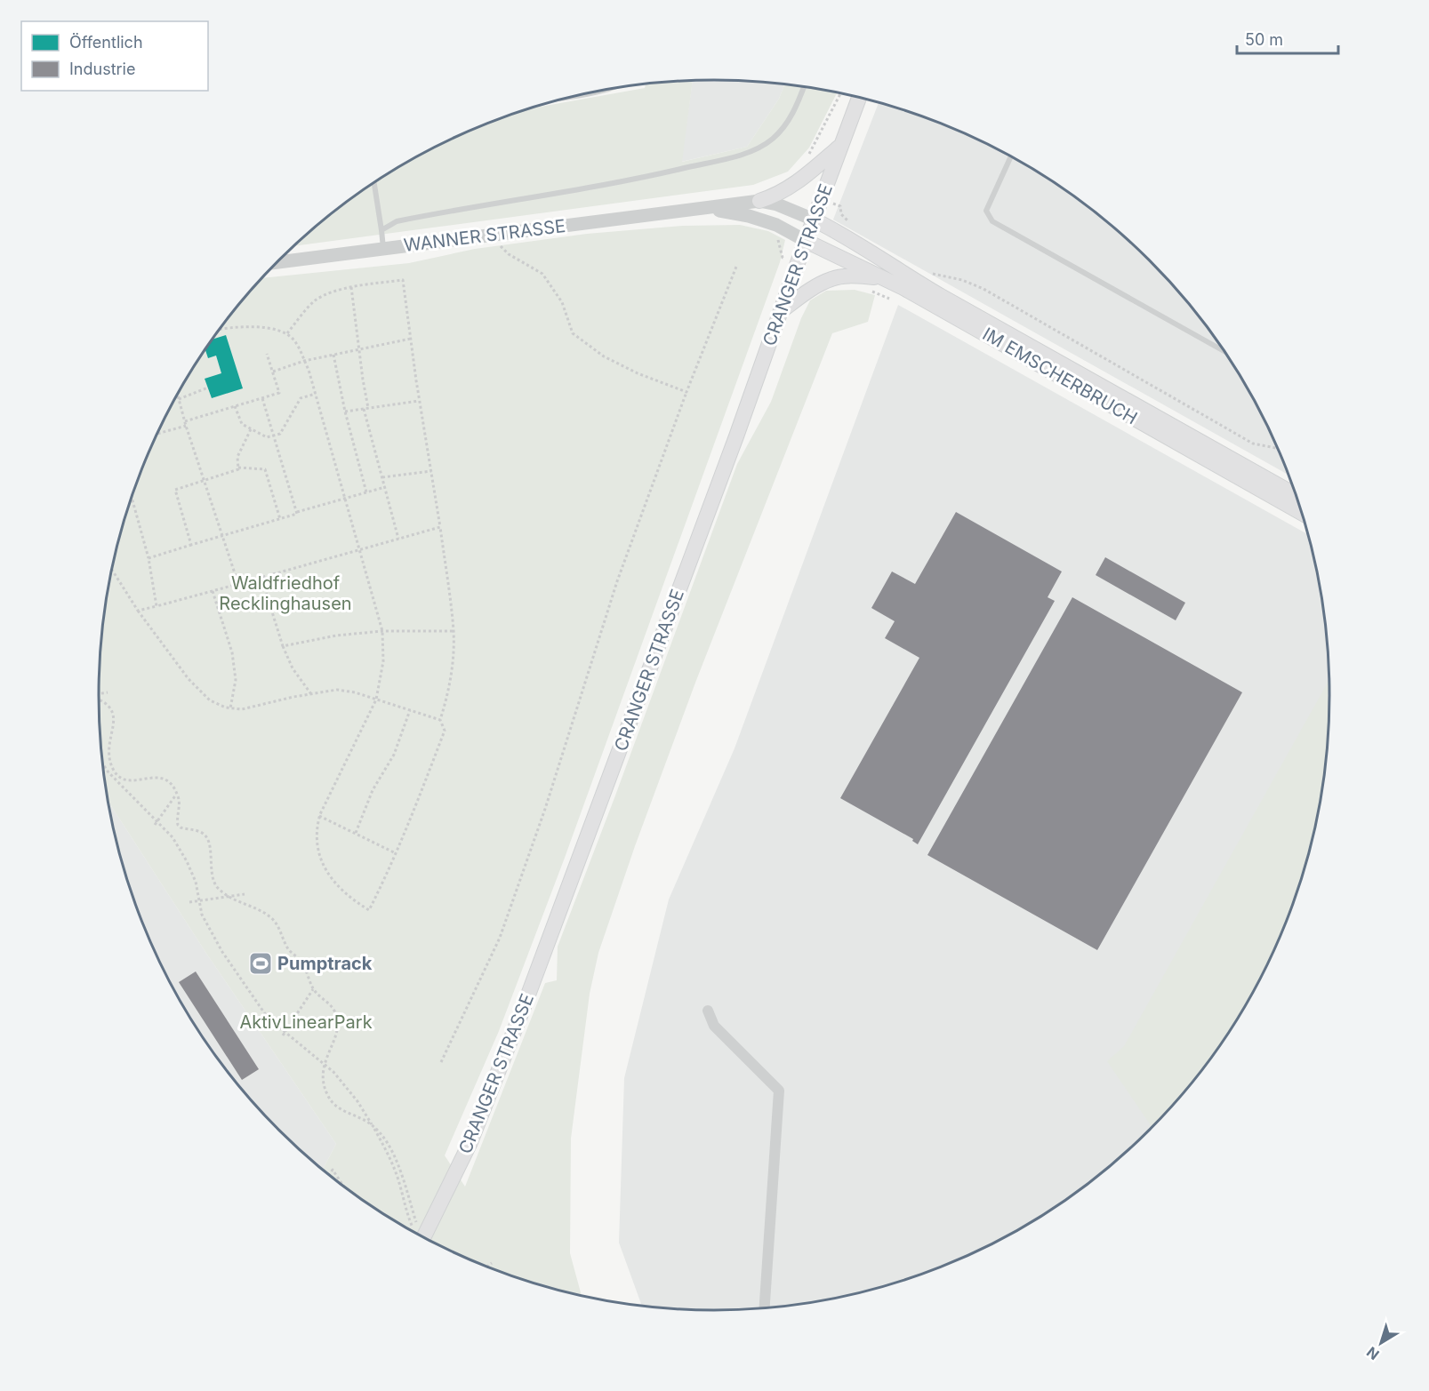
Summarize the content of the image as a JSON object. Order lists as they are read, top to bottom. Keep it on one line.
{"streets":{"main road":["CRANGER STRASSE","IM EMSCHERBRUCH"],"street":["WANNER STRASSE"]},"crossings":[["WANNER STRASSE","CRANGER STRASSE"],["WANNER STRASSE","IM EMSCHERBRUCH"],["CRANGER STRASSE","IM EMSCHERBRUCH"]],"parks":["Waldfriedhof Recklinghausen","AktivLinearPark"],"places":{"sports":["Pumptrack"]},"legend":["Öffentlich","Industrie"],"scale_bar":"50 m","north":"bottom left"}
